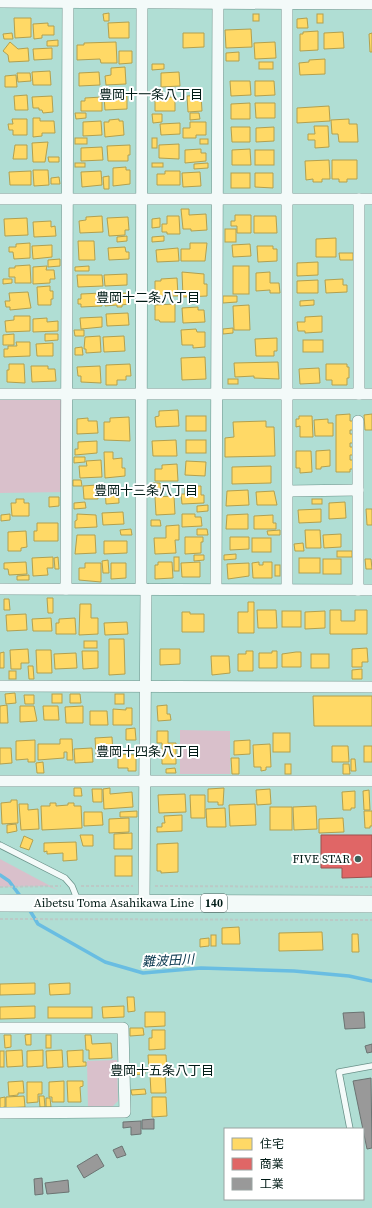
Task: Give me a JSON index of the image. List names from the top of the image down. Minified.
{"streets":{"main road":["Aibetsu Toma Asahikawa Line","140"]},"districts":["豊岡十一条八丁目","豊岡十二条八丁目","豊岡十三条八丁目","豊岡十四条八丁目","豊岡十五条八丁目"],"water":["難波田川"],"places":["FIVE STAR"],"legend":["住宅","商業","工業"]}
